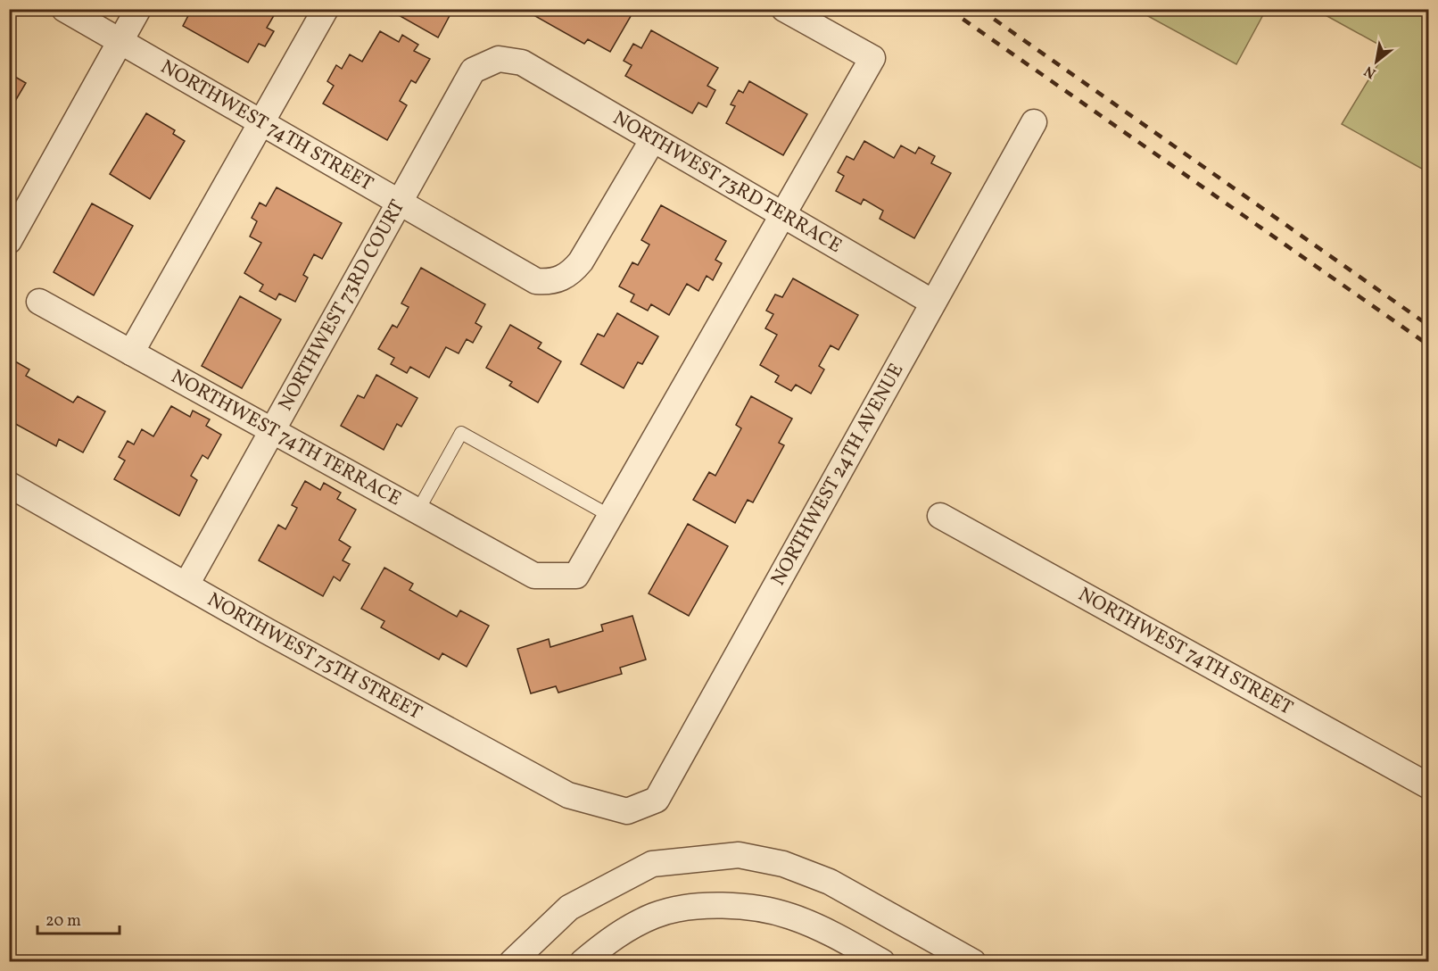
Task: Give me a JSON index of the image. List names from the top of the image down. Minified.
{"streets":{"street":["NORTHWEST 74TH STREET","NORTHWEST 73RD TERRACE","NORTHWEST 73RD COURT","NORTHWEST 74TH TERRACE","NORTHWEST 24TH AVENUE","NORTHWEST 75TH STREET"]},"crossings":[["NORTHWEST 74TH STREET","NORTHWEST 73RD TERRACE"],["NORTHWEST 74TH STREET","NORTHWEST 73RD COURT"],["NORTHWEST 73RD TERRACE","NORTHWEST 73RD COURT"],["NORTHWEST 73RD TERRACE","NORTHWEST 24TH AVENUE"],["NORTHWEST 73RD COURT","NORTHWEST 74TH TERRACE"],["NORTHWEST 73RD COURT","NORTHWEST 75TH STREET"],["NORTHWEST 24TH AVENUE","NORTHWEST 75TH STREET"]],"scale_bar":"20 m","north":"bottom left"}
